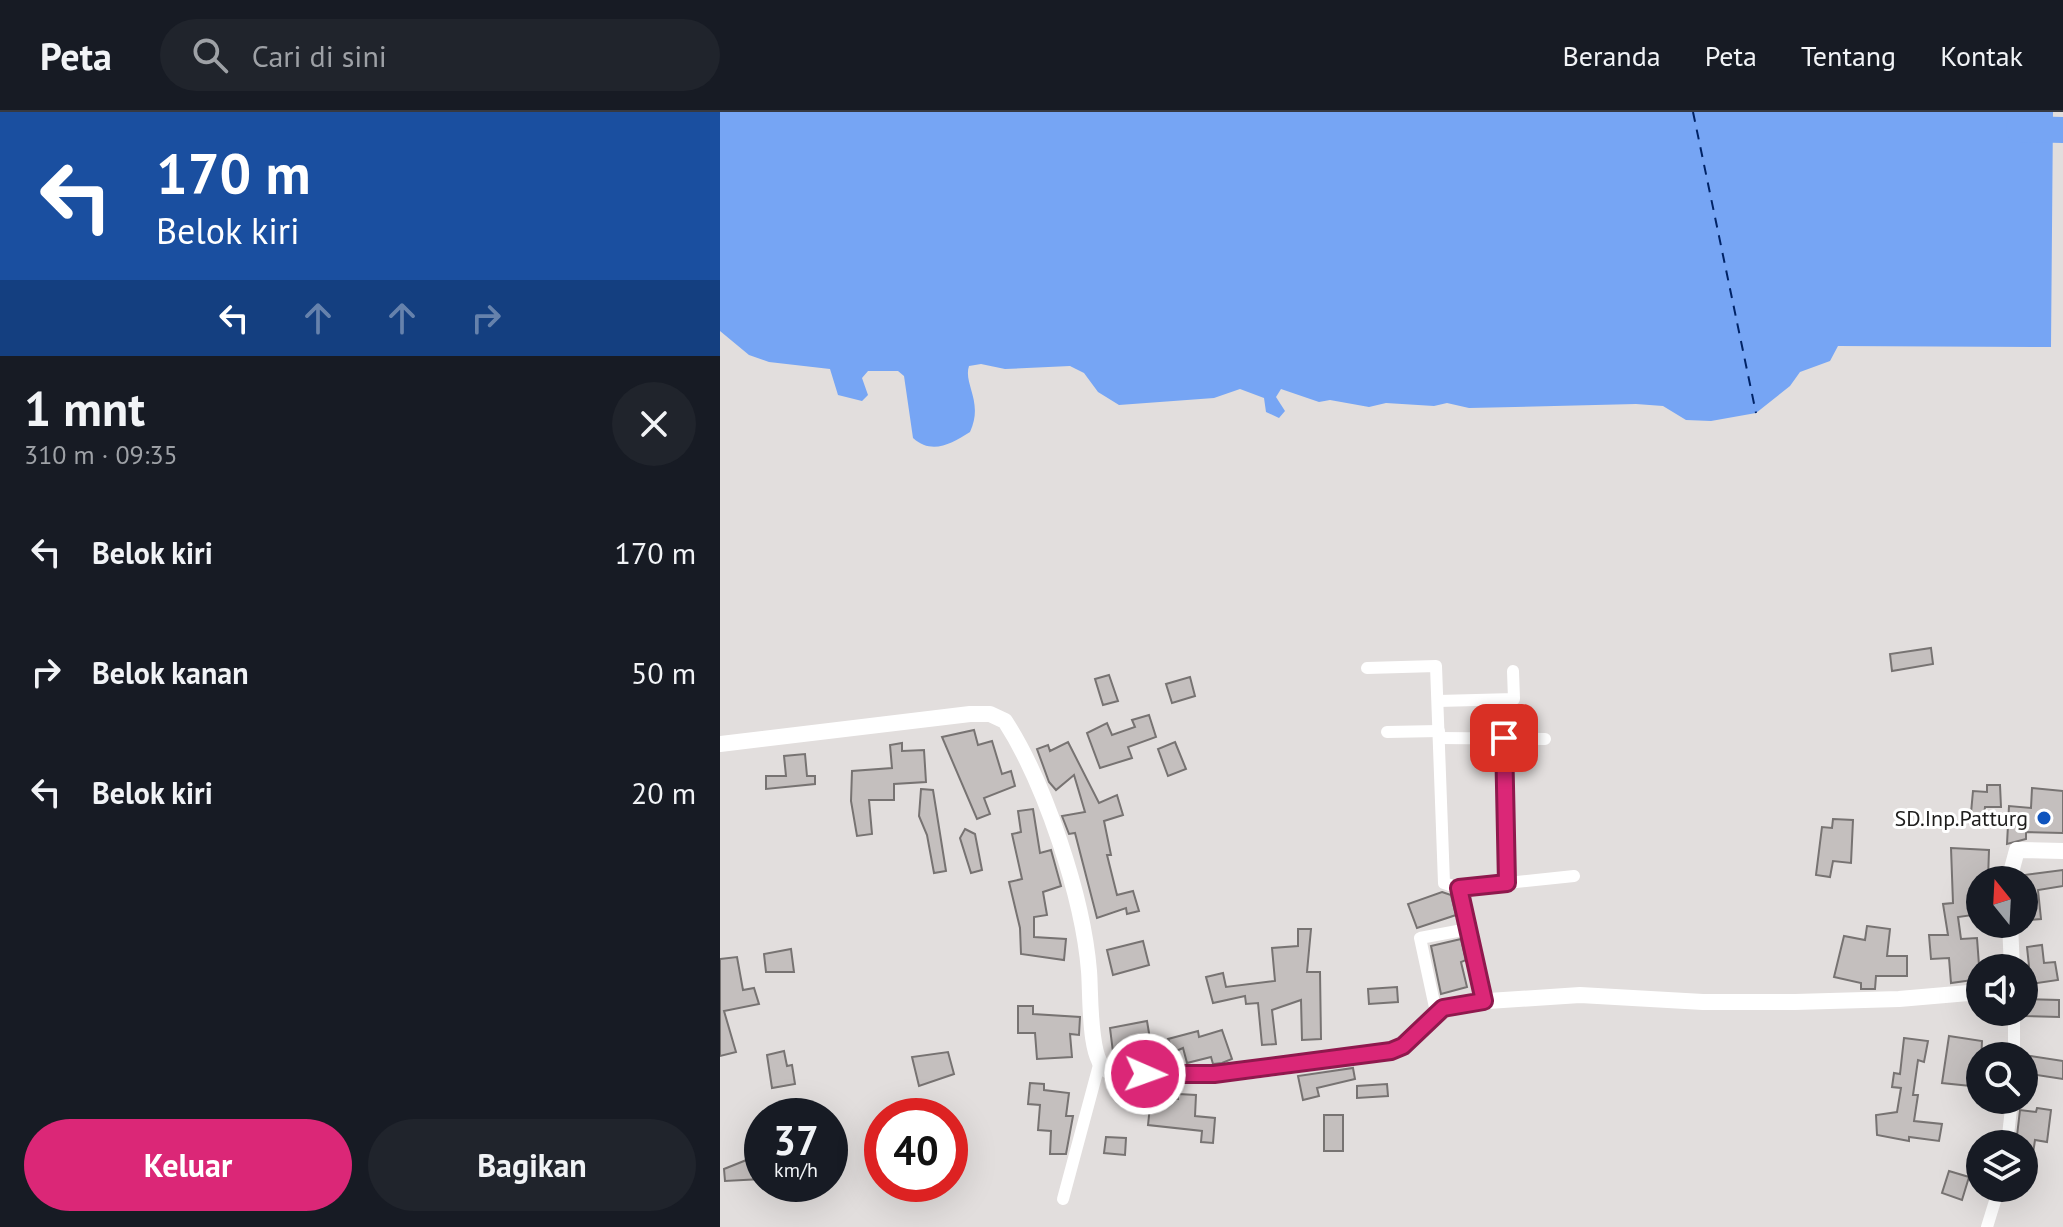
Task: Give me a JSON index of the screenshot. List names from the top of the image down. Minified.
{"places":["SD.Inp.Patturg"],"north":"top","page":{"header":"Peta","search":"Cari di sini","nav":["Beranda","Peta","Tentang","Kontak"],"turn":["170 m","Belok kiri"],"heading":["1 mnt","310 m · 09:35"],"list":[{"name":"Belok kiri","value":"170 m"},{"name":"Belok kanan","value":"50 m"},{"name":"Belok kiri","value":"20 m"}],"speed":"37 km/h","limit":"40","buttons":["Keluar","Bagikan"]}}
